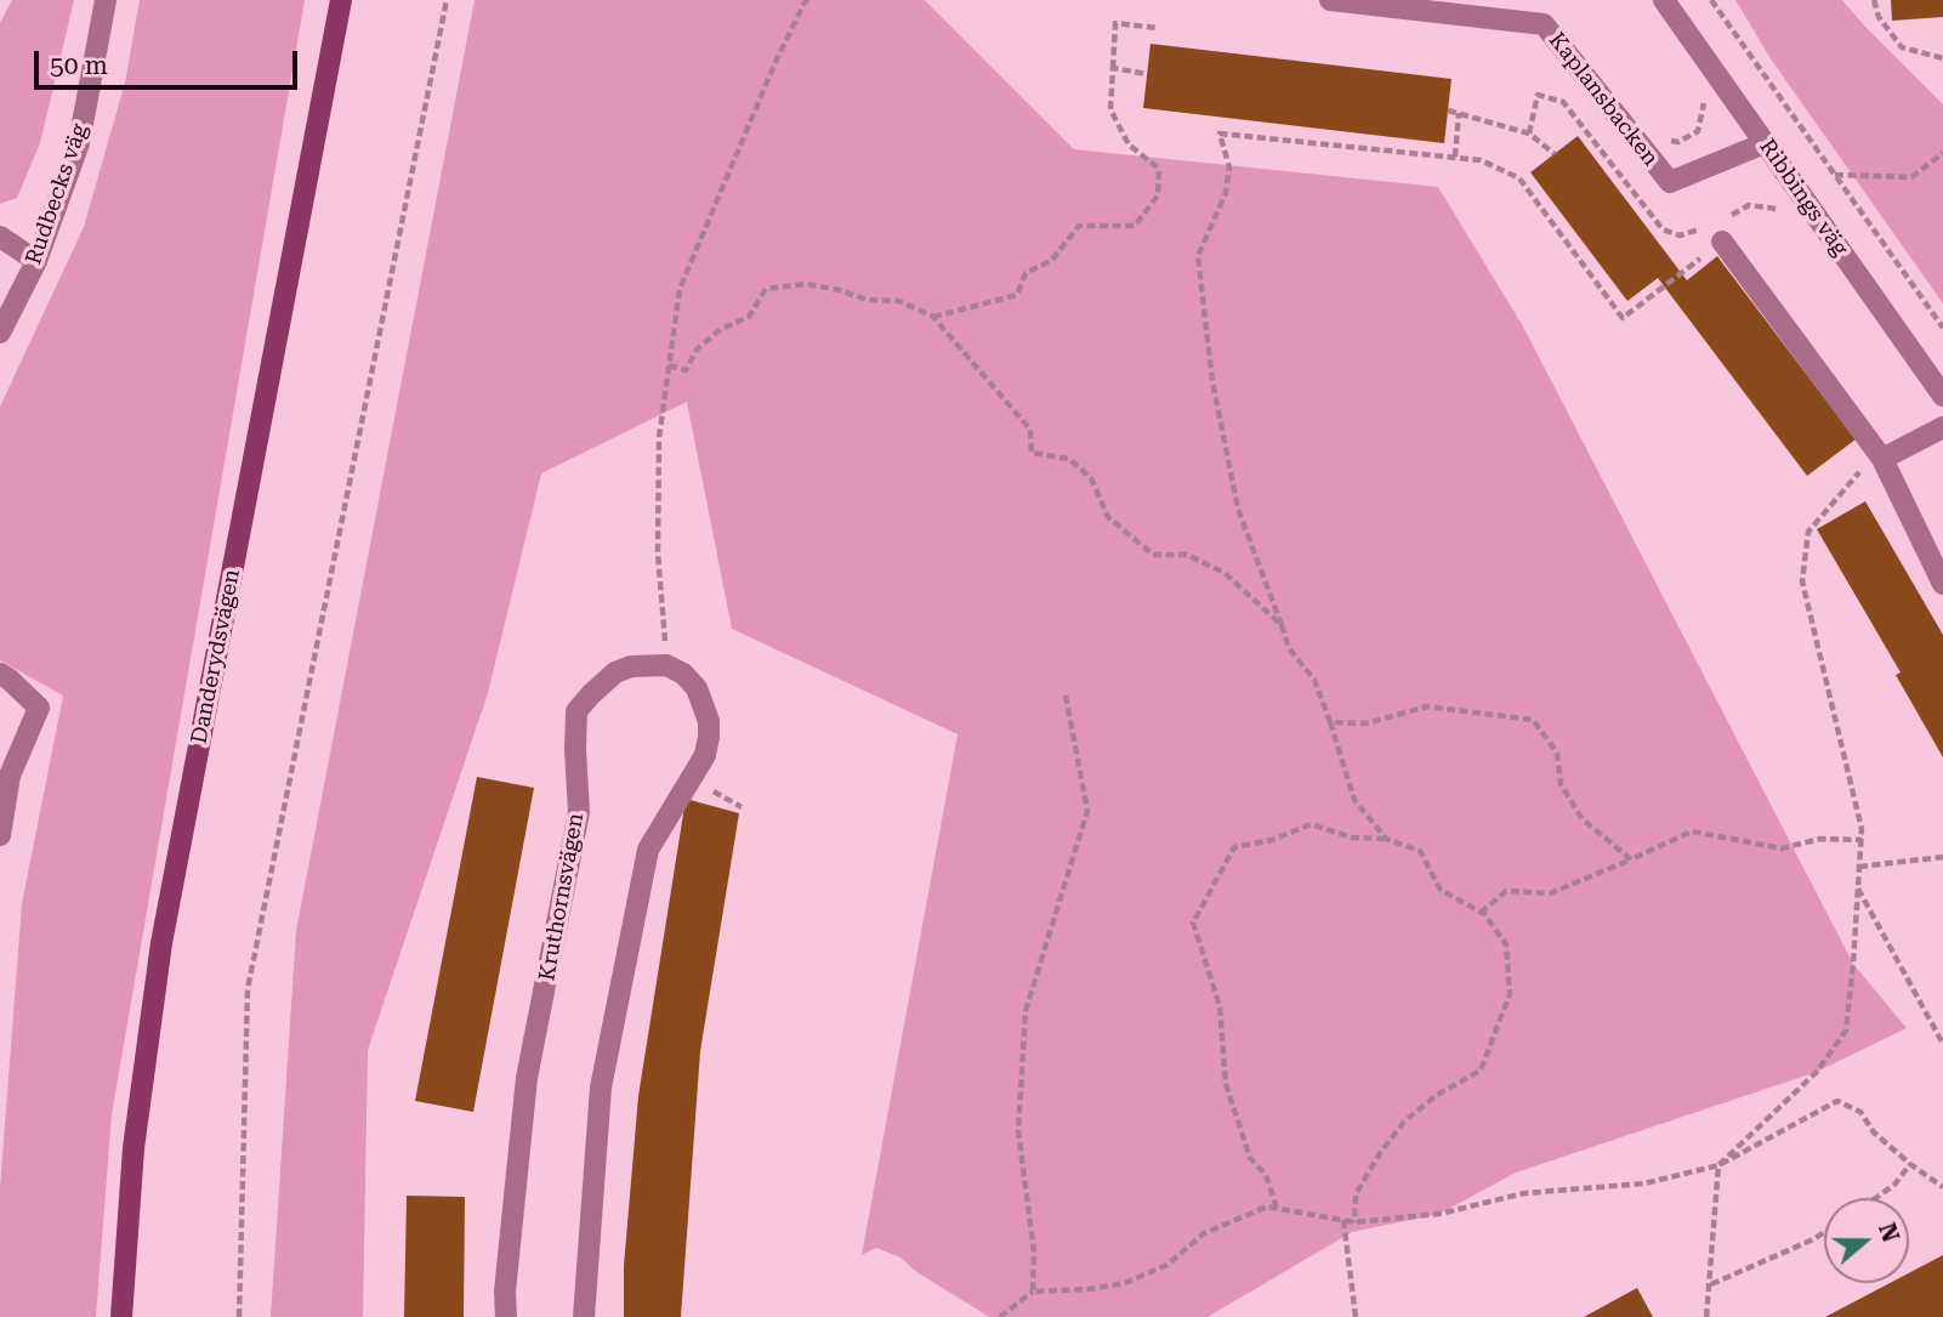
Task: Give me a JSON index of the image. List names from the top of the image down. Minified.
{"streets":{"main road":["Danderydsvägen"],"street":["Kaplansbacken","Rudbecks väg","Ribbings väg","Kruthornsvägen"]},"crossings":[["Kaplansbacken","Ribbings väg"]],"scale_bar":"50 m","north":"right"}
